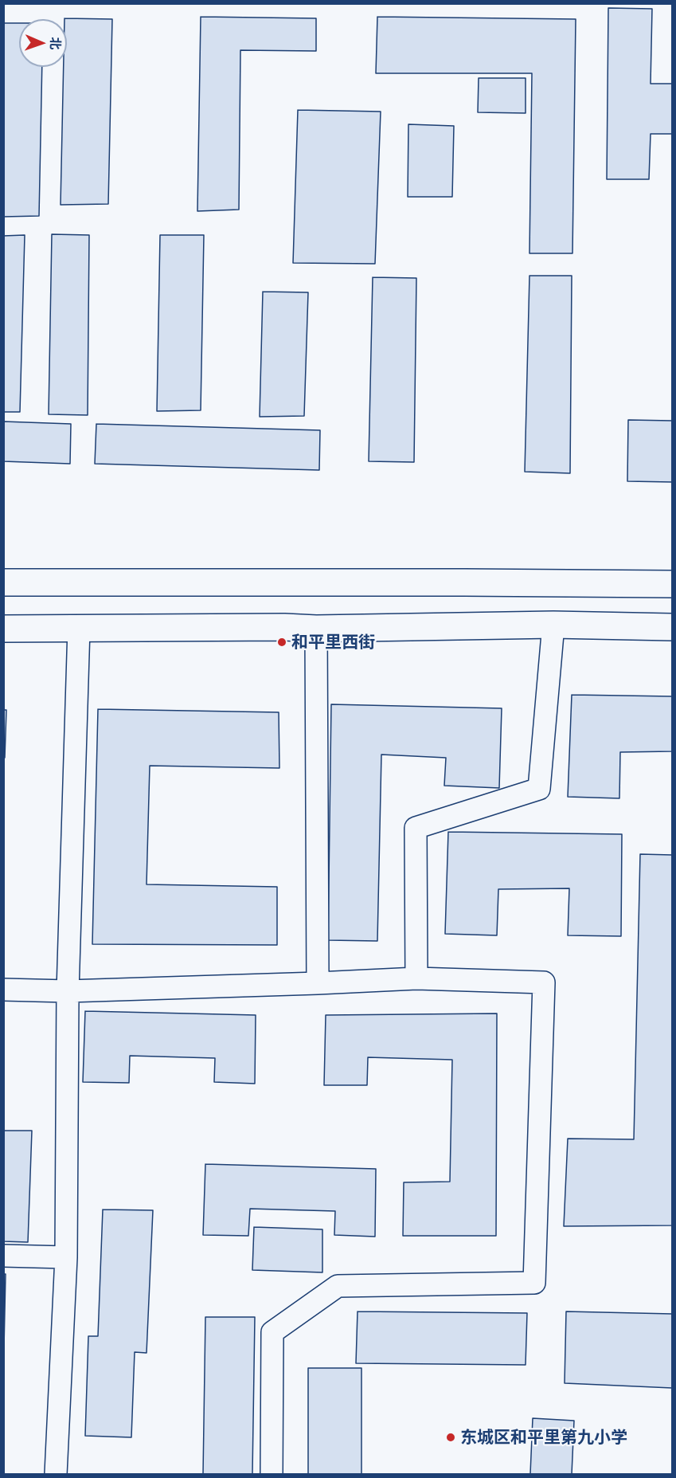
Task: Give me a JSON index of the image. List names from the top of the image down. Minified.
{"places":["和平里西街","东城区和平里第九小学"],"north":"right"}
